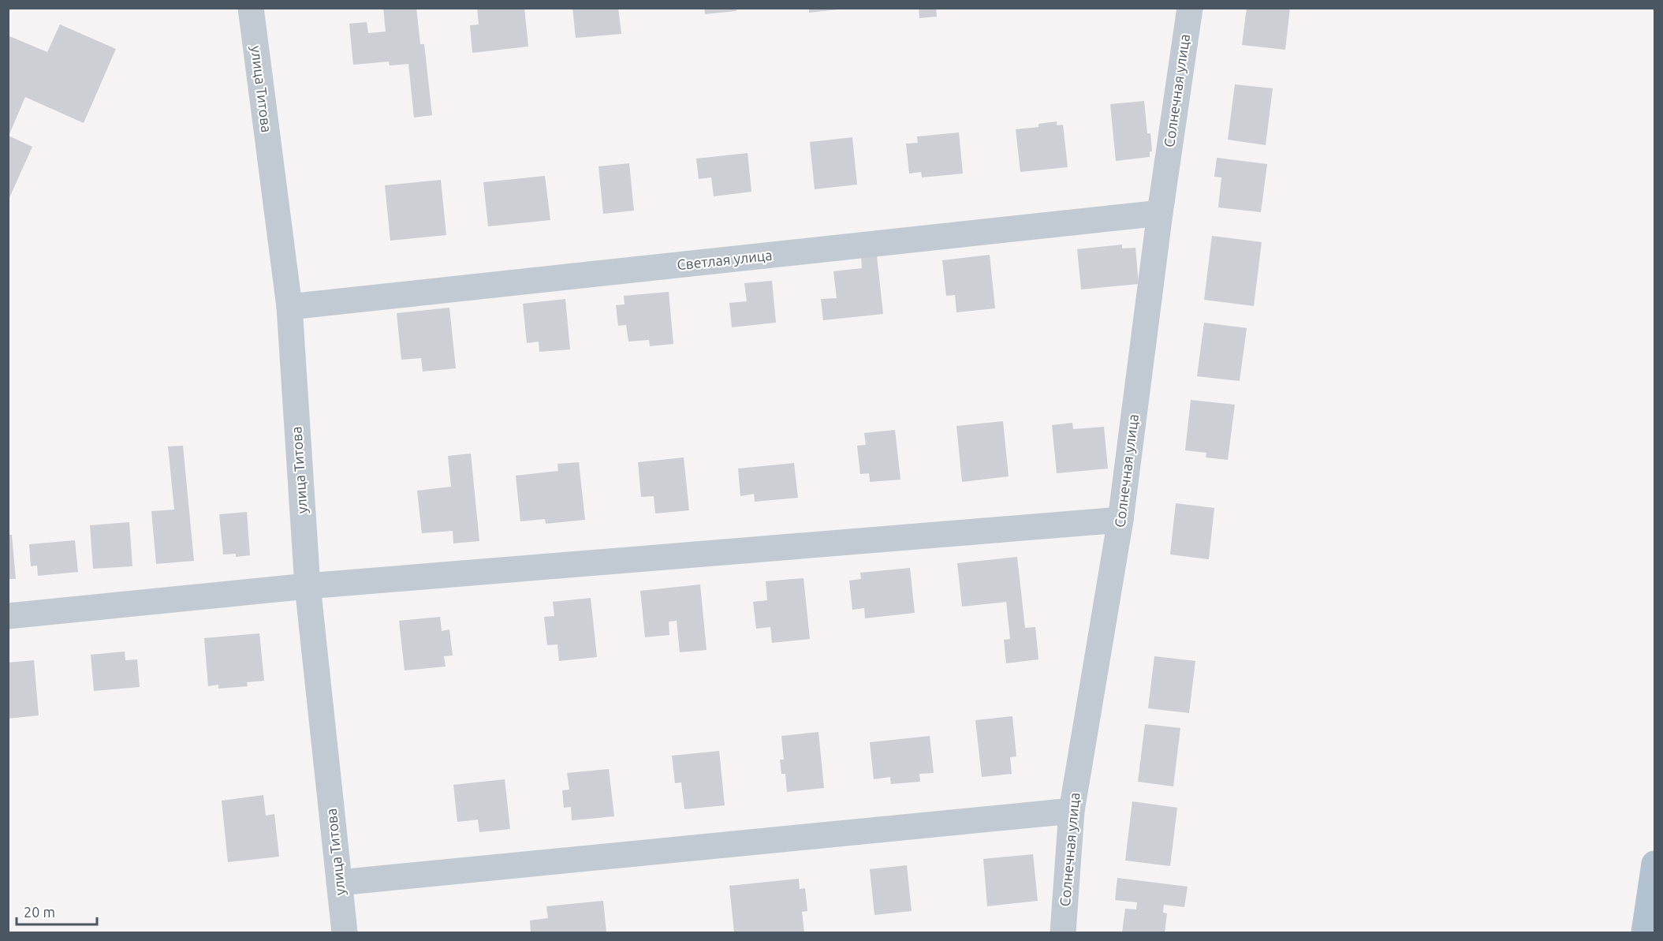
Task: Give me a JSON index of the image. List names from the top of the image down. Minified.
{"streets":{"street":["улица Титова","Солнечная улица","Светлая улица"]},"crossings":[["улица Титова","Светлая улица"],["Солнечная улица","Светлая улица"]],"scale_bar":"20 m"}
